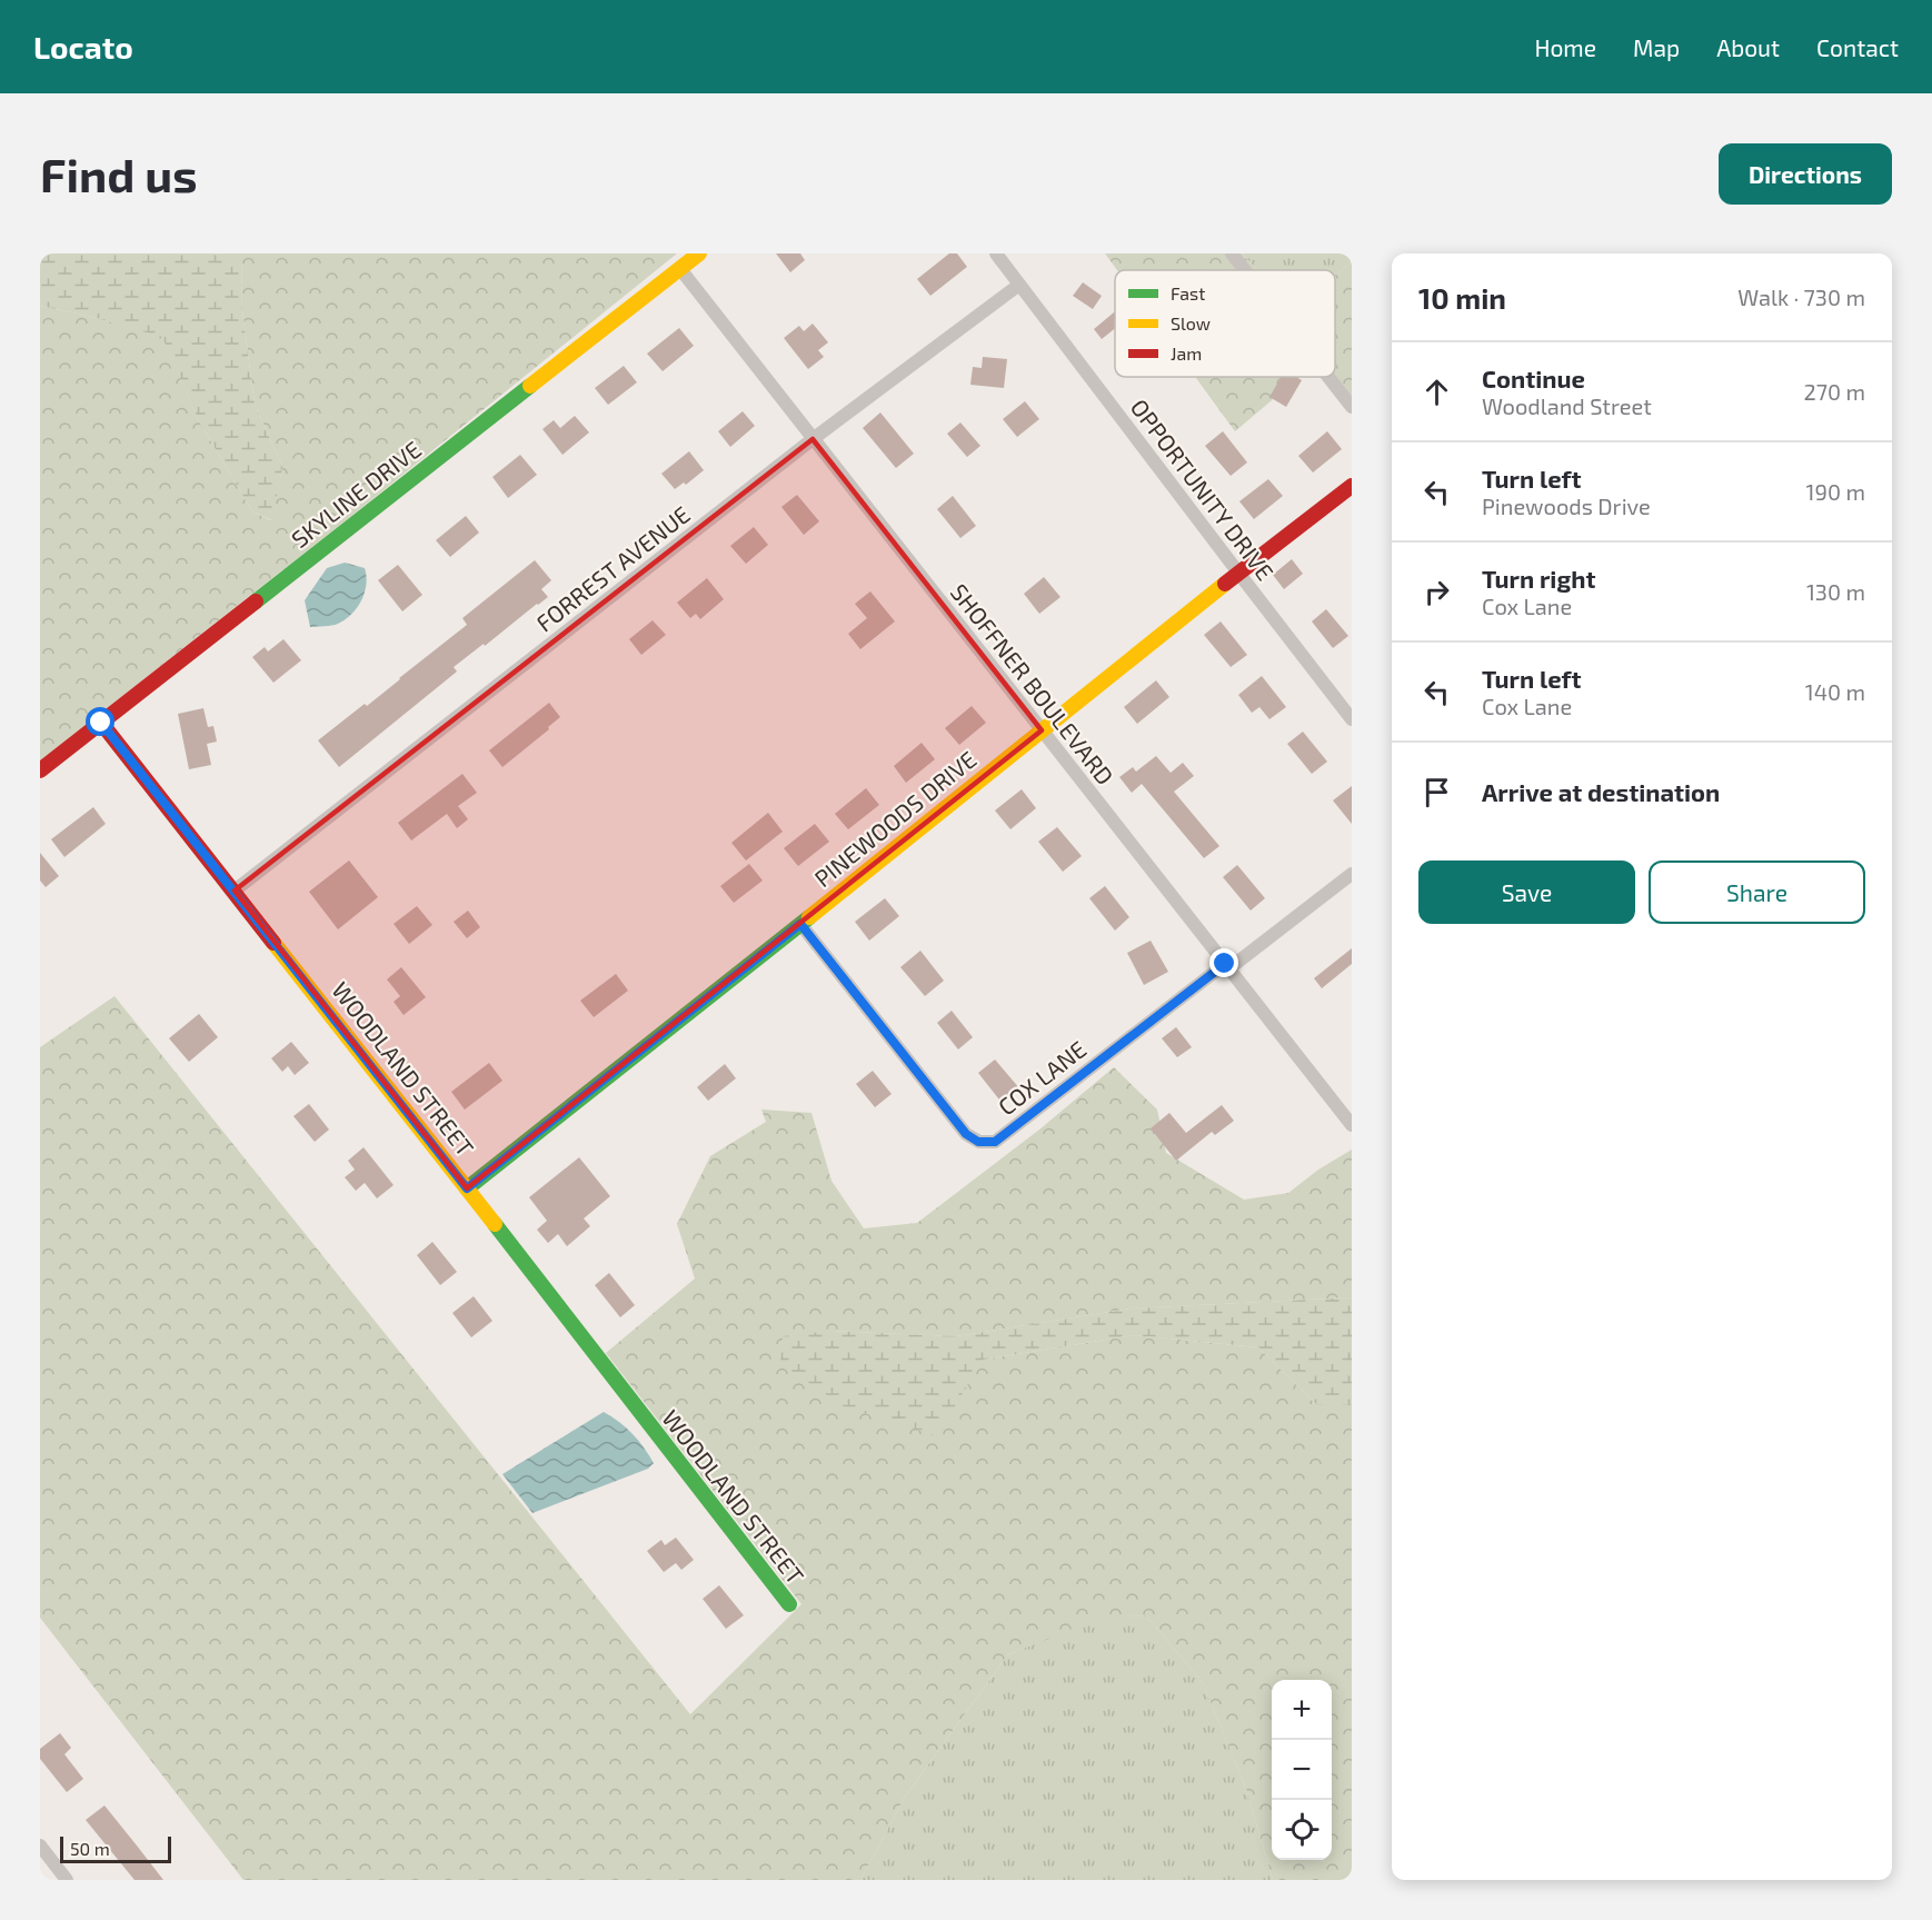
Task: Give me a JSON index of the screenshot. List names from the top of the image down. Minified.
{"streets":{"street":["OPPORTUNITY DRIVE","SKYLINE DRIVE","FORREST AVENUE","SHOFFNER BOULEVARD","PINEWOODS DRIVE","WOODLAND STREET","COX LANE"]},"crossings":[["OPPORTUNITY DRIVE","FORREST AVENUE"],["OPPORTUNITY DRIVE","PINEWOODS DRIVE"],["SKYLINE DRIVE","SHOFFNER BOULEVARD"],["SKYLINE DRIVE","WOODLAND STREET"],["FORREST AVENUE","SHOFFNER BOULEVARD"],["FORREST AVENUE","WOODLAND STREET"],["SHOFFNER BOULEVARD","PINEWOODS DRIVE"],["SHOFFNER BOULEVARD","COX LANE"],["PINEWOODS DRIVE","WOODLAND STREET"],["PINEWOODS DRIVE","COX LANE"]],"legend":["Fast","Slow","Jam"],"scale_bar":"50 m","page":{"header":"Locato","nav":["Home","Map","About","Contact"],"buttons":["Directions",["Save","Share"]],"title":"Find us","heading":["10 min","Walk · 730 m"],"list":[["Continue","Woodland Street","270 m"],["Turn left","Pinewoods Drive","190 m"],["Turn right","Cox Lane","130 m"],["Turn left","Cox Lane","140 m"],"Arrive at destination"],"map_buttons":["+","−"],"scale":"50 m"}}
